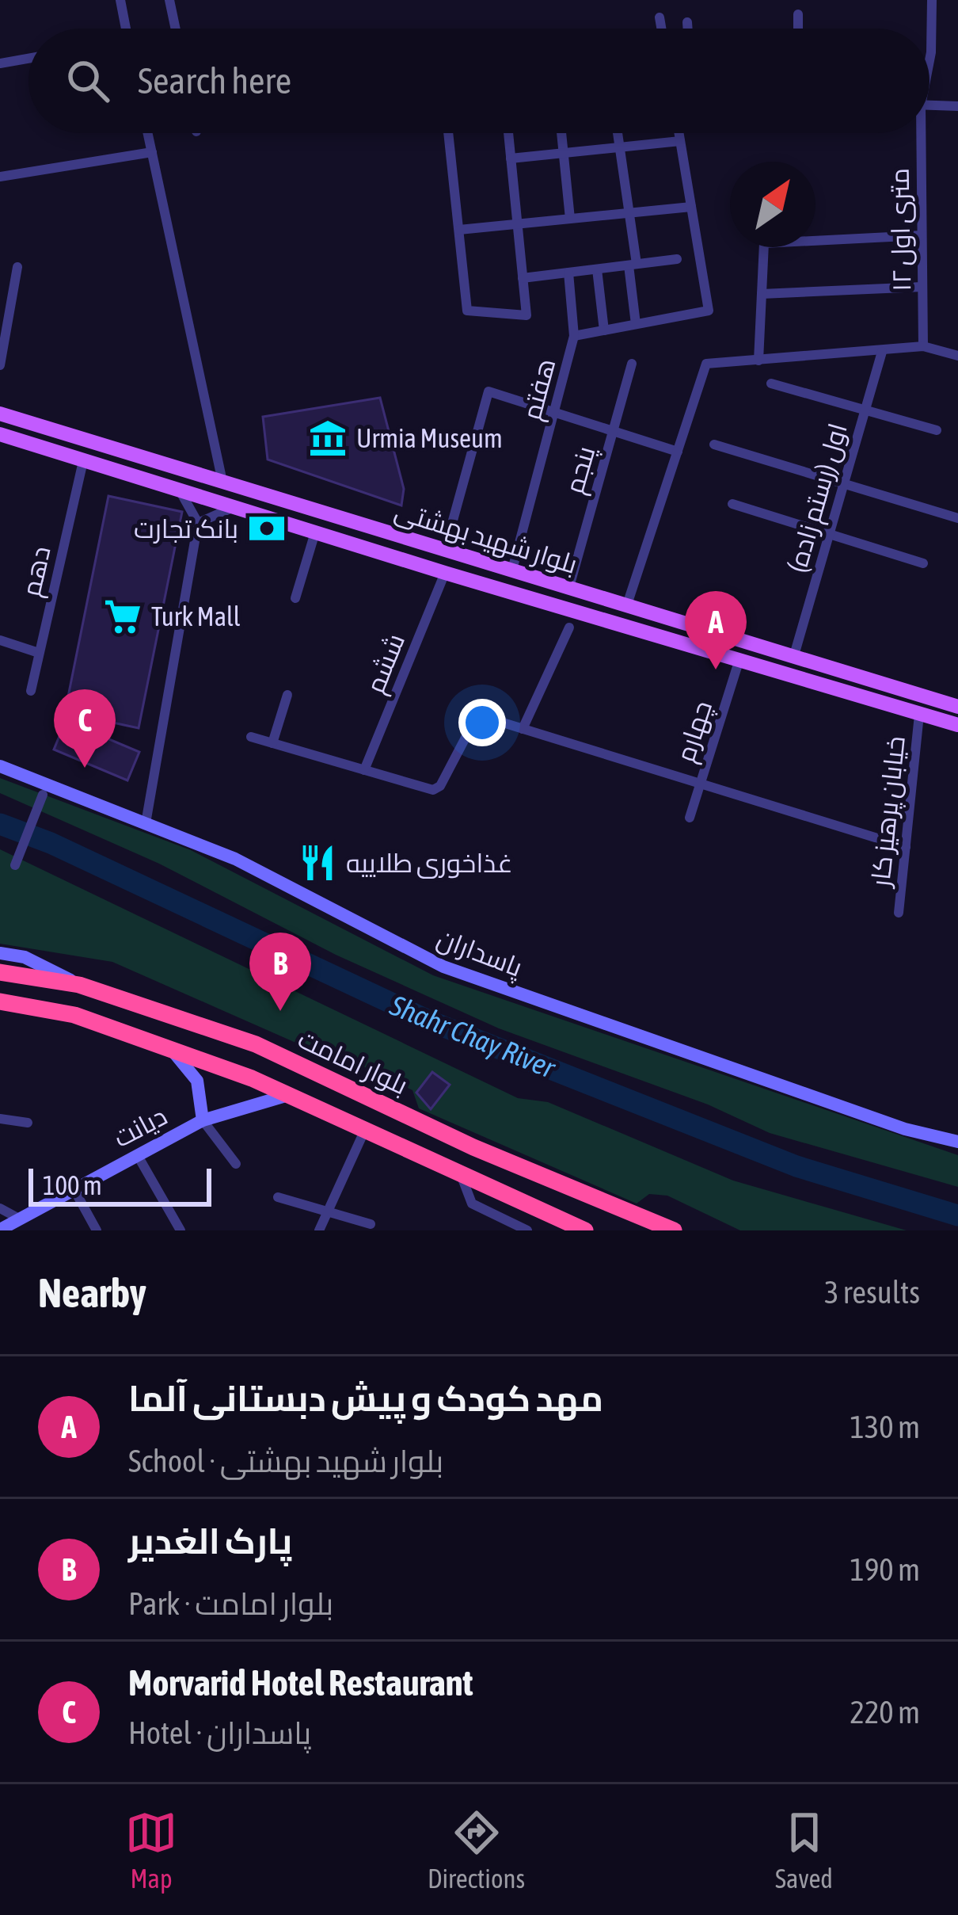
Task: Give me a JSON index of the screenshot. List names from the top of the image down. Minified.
{"streets":{"highway":["بلوار امامت"],"main road":["بلوار شهید بهشتی","پاسداران","دیانت"],"street":["۱۲ متری اول","هفتم","پنجم","اول (رستم زاده)","دهم","ششم","چهارم","خیابان پرهیز کار"]},"crossings":[["هفتم","بلوار شهید بهشتی"],["پنجم","بلوار شهید بهشتی"],["اول (رستم زاده)","بلوار شهید بهشتی"],["بلوار شهید بهشتی","دهم"],["بلوار شهید بهشتی","ششم"],["بلوار شهید بهشتی","چهارم"],["بلوار شهید بهشتی","خیابان پرهیز کار"]],"water":["Shahr Chay River"],"places":{"museum":["Urmia Museum"],"bank":["بانک تجارت"],"supermarket":["Turk Mall"],"restaurant":["غذاخوری طلاییه"]},"scale_bar":"100 m","north":"top right","page":{"search":"Search here","pins":["A","C","B"],"scale":"100 m","heading":["Nearby","3 results"],"list":[{"mark":"A","name":"مهد کودک و پیش دبستانی آلما","note":"School · بلوار شهید بهشتی","value":"130 m"},{"mark":"B","name":"پارک الغدیر","note":"Park · بلوار امامت","value":"190 m"},{"mark":"C","name":"Morvarid Hotel Restaurant","note":"Hotel · پاسداران","value":"220 m"}],"nav":["Map","Directions","Saved"]}}
